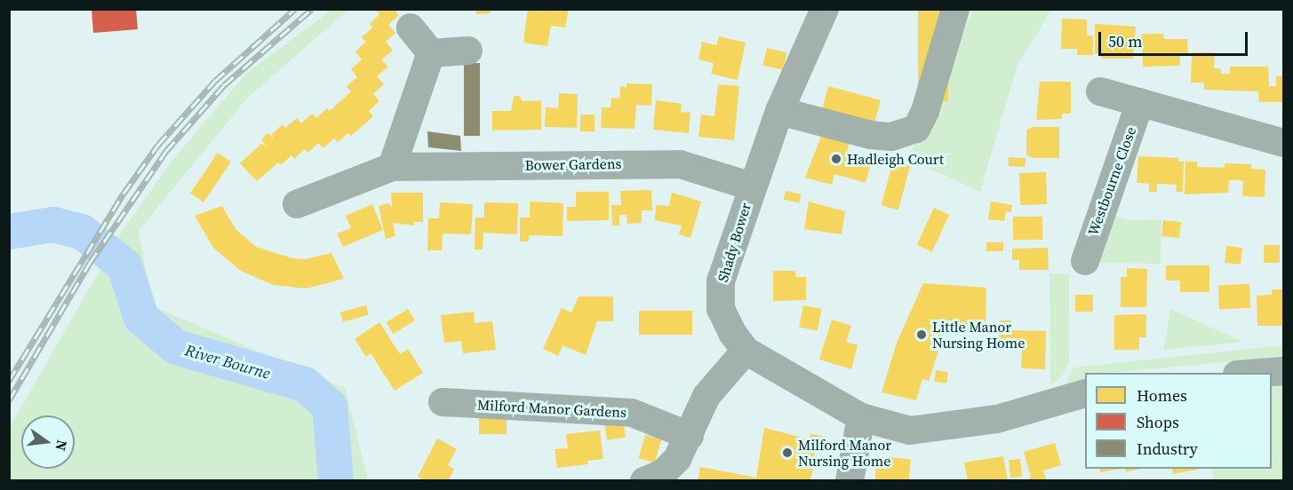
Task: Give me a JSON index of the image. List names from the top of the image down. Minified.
{"streets":{"street":["Bower Gardens","Westbourne Close","Shady Bower","Milford Manor Gardens"]},"crossings":[["Bower Gardens","Shady Bower"]],"water":["River Bourne"],"places":["Hadleigh Court","Little Manor Nursing Home","Milford Manor Nursing Home"],"legend":["Homes","Shops","Industry"],"scale_bar":"50 m","north":"right"}
